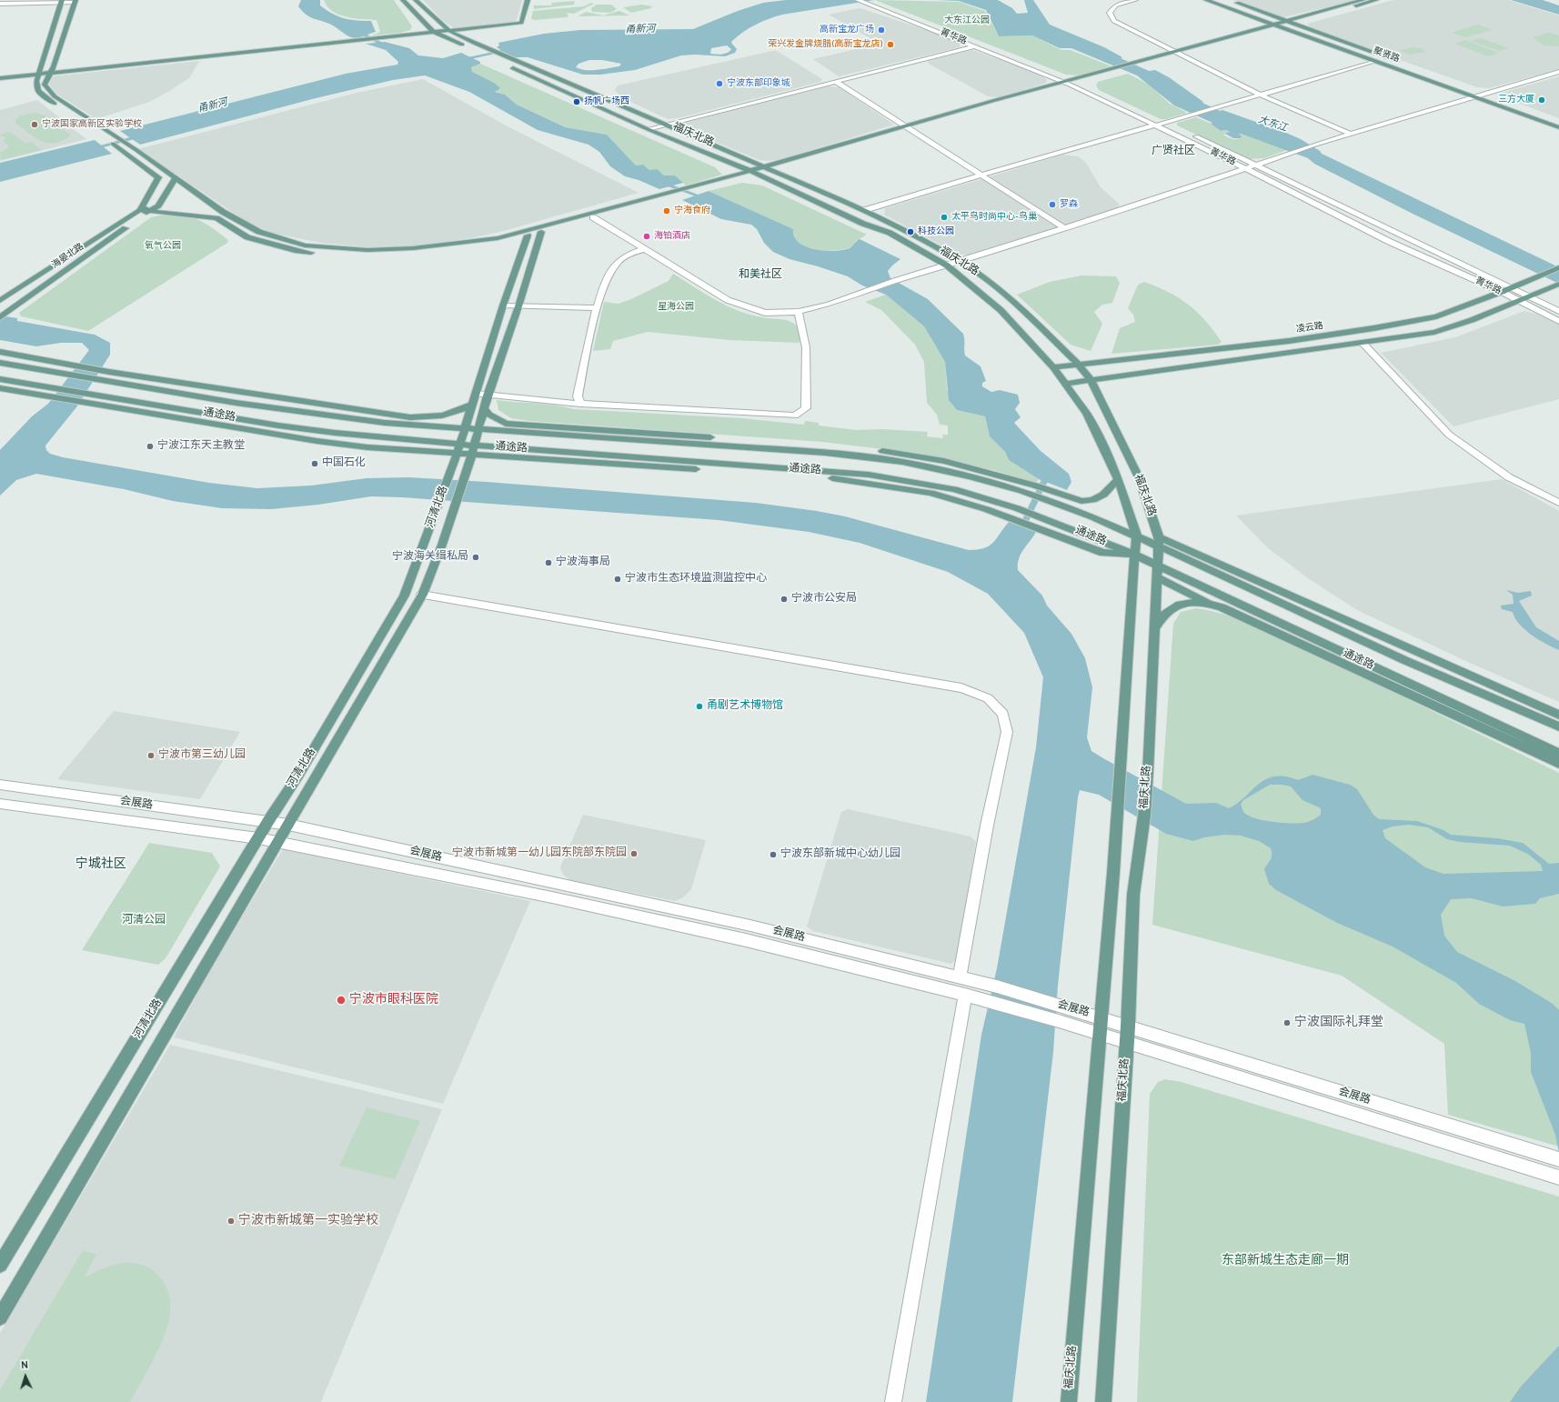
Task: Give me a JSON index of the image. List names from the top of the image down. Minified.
{"streets":{"main road":["聚贤路","福庆北路","海晏北路","凌云路","通途路","河清北路"],"street":["菁华路","会展路"]},"crossings":[["菁华路","凌云路"],["福庆北路","凌云路"],["福庆北路","通途路"],["福庆北路","会展路"],["通途路","河清北路"],["河清北路","会展路"]],"districts":["广贤社区","和美社区","宁城社区"],"water":["甬新河","大东江"],"parks":["大东江公园","氧气公园","星海公园","河清公园","东部新城生态走廊一期"],"places":["高新宝龙广场","荣兴发金牌烧腊(高新宝龙店)","宁波东部印象城","三方大厦","扬帆广场西","宁波国家高新区实验学校","罗森","宁海食府","太平鸟时尚中心-鸟巢","科技公园","海铂酒店","宁波江东天主教堂","中国石化","宁波海关缉私局","宁波海事局","宁波市生态环境监测监控中心","宁波市公安局","甬剧艺术博物馆","宁波市第三幼儿园","宁波市新城第一幼儿园东院部东院园","宁波东部新城中心幼儿园","宁波市眼科医院","宁波国际礼拜堂","宁波市新城第一实验学校"],"north":"top"}
